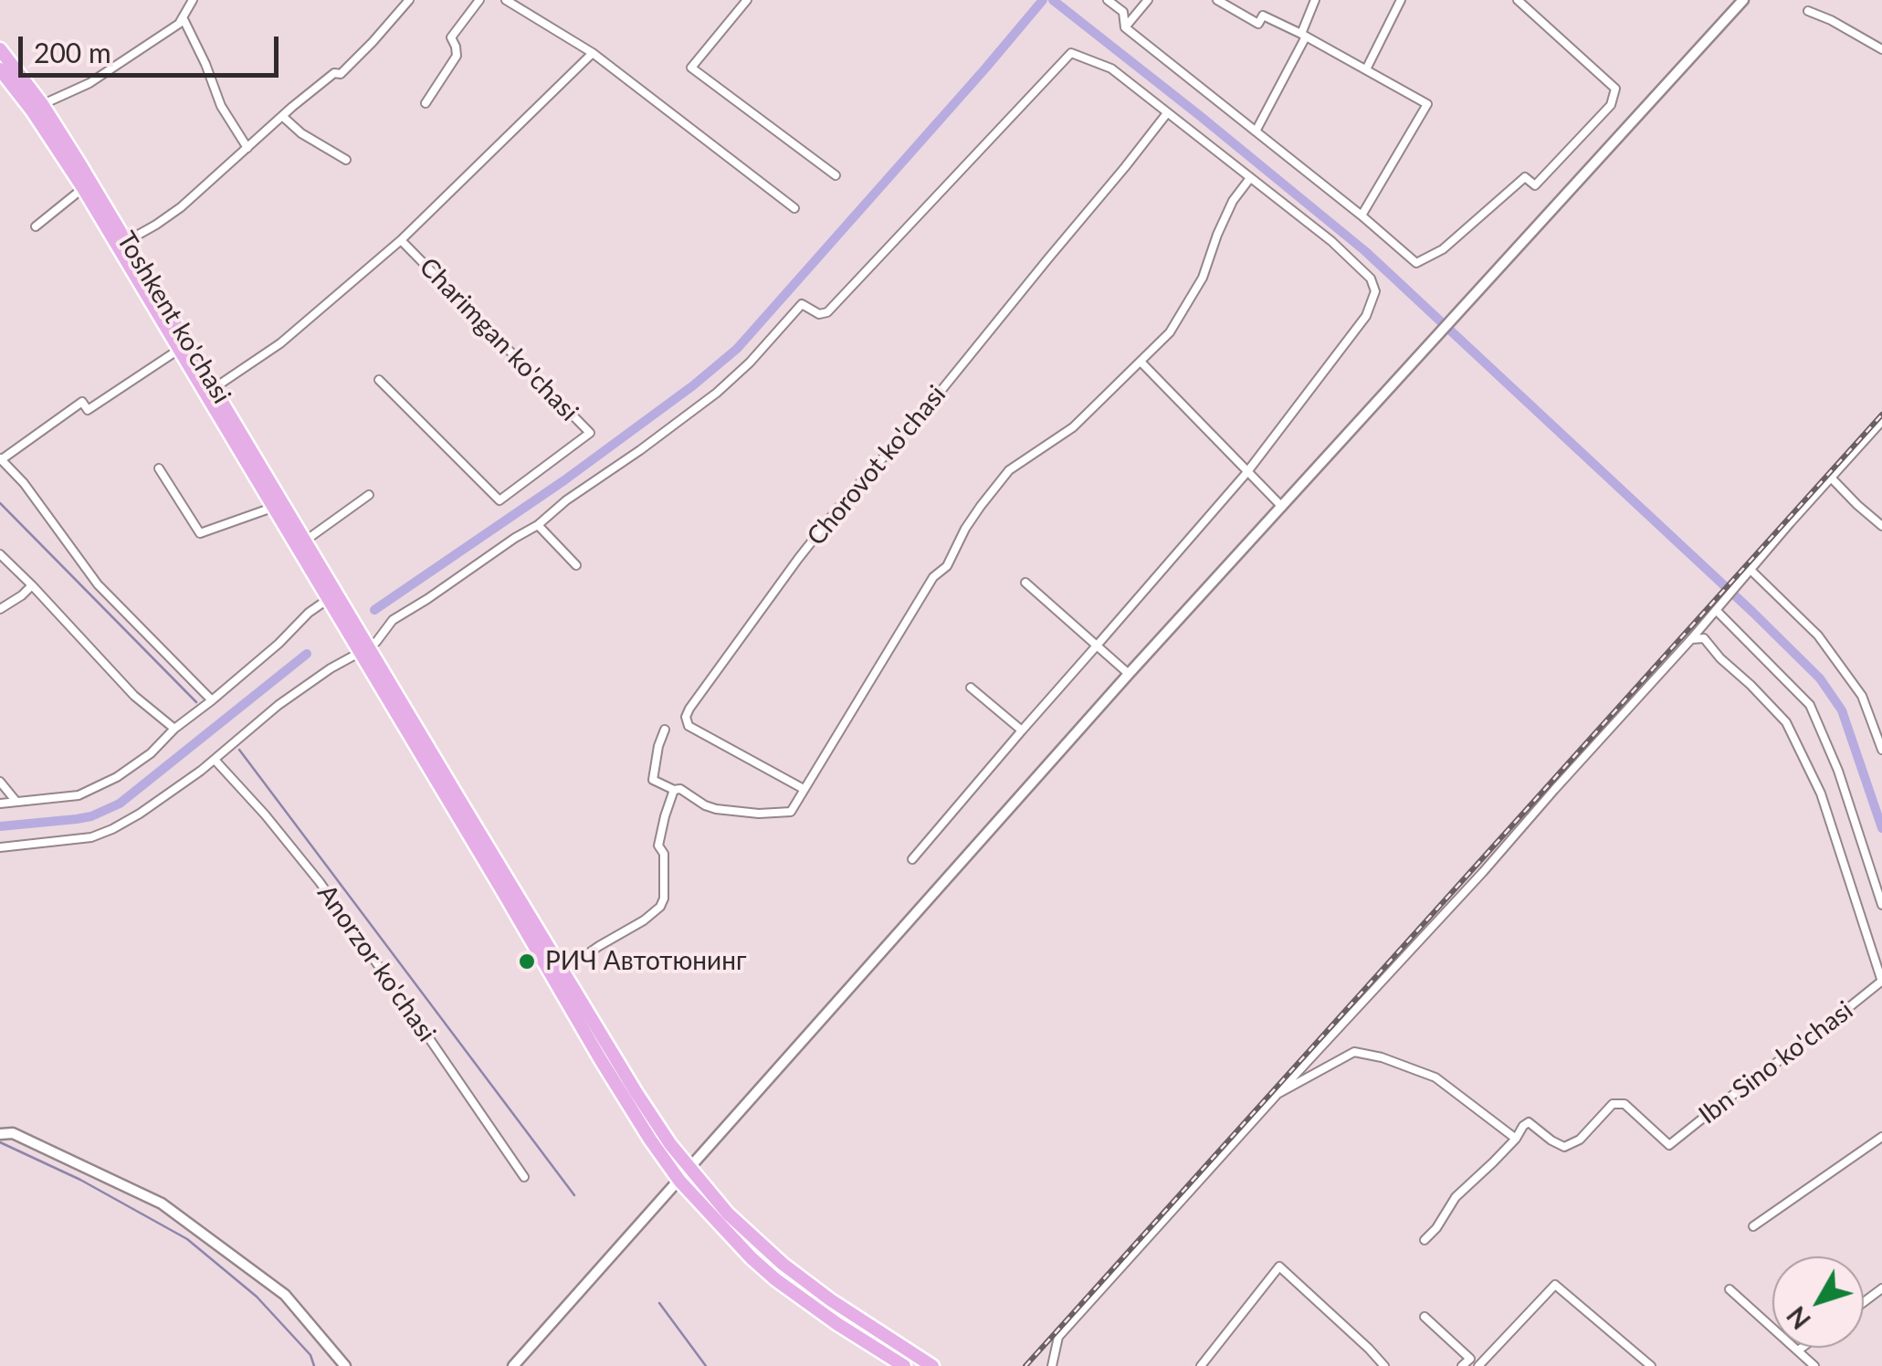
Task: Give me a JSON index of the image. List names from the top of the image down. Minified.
{"streets":{"highway":["Toshkent ko'chasi"],"street":["Charimgan ko'chasi","Chorovot ko'chasi","Anorzor ko'chasi","Ibn Sino ko'chasi"]},"crossings":[["Toshkent ko'chasi","Charimgan ko'chasi"]],"places":["РИЧ Автотюнинг"],"scale_bar":"200 m","north":"bottom left"}
